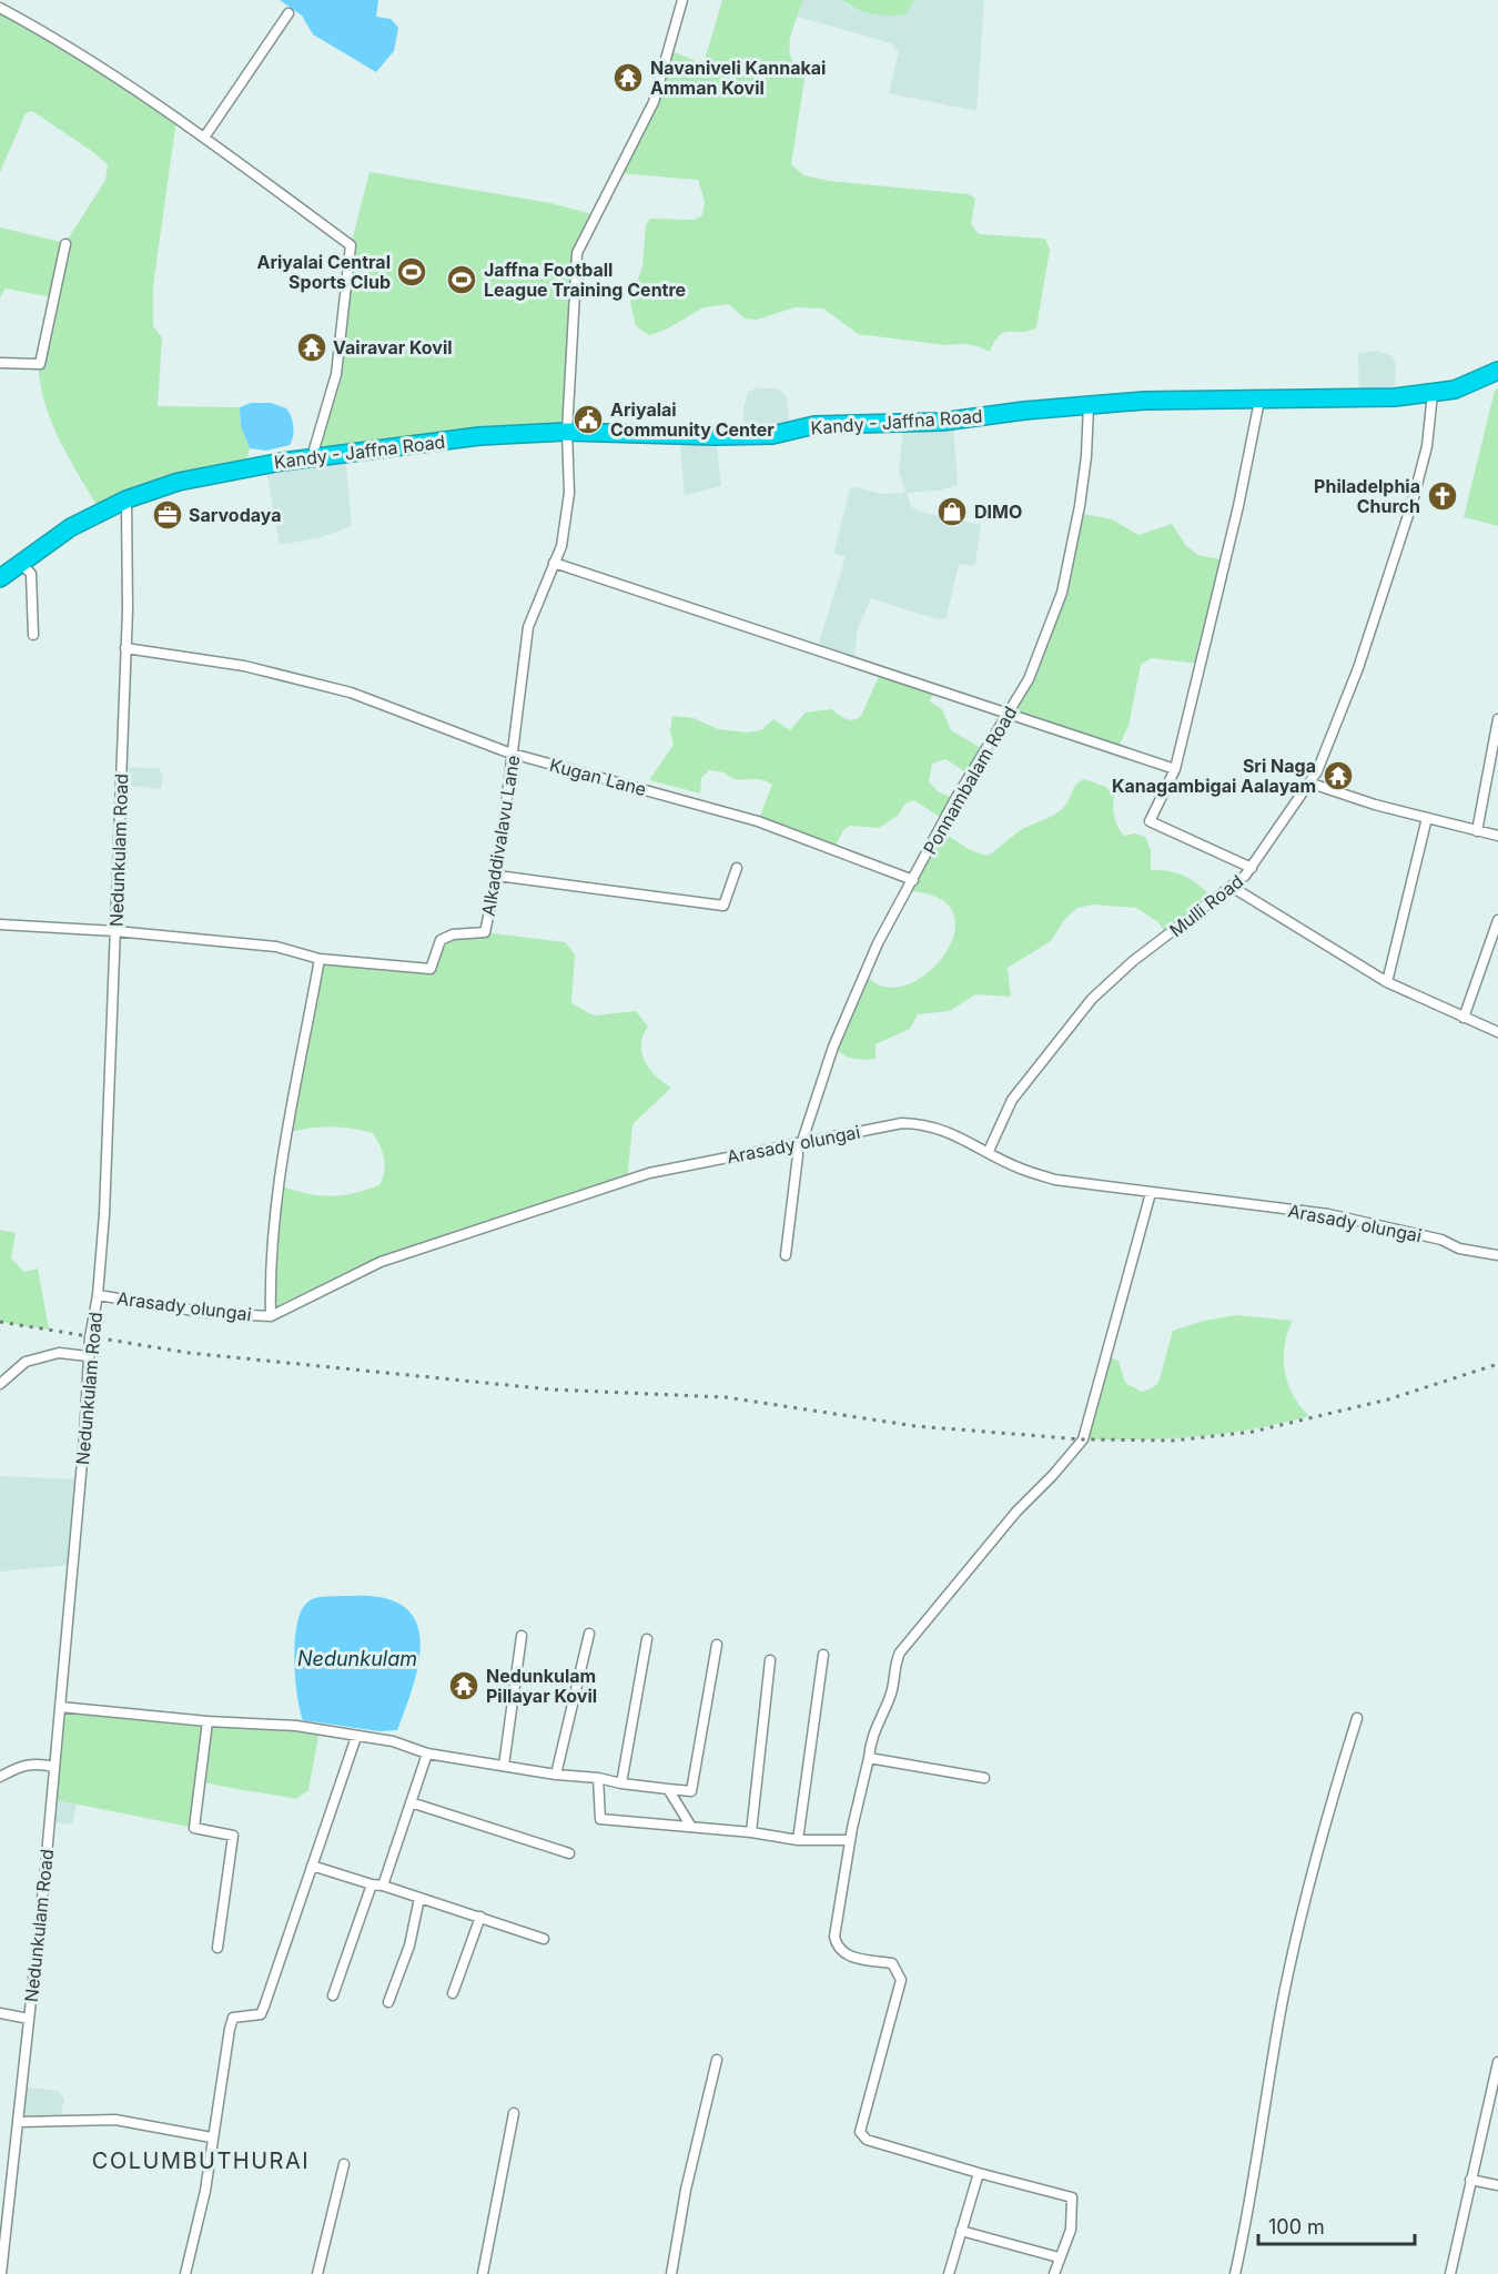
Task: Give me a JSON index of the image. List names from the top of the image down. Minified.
{"streets":{"highway":["Kandy - Jaffna Road"],"street":["Kugan Lane","Ponnambalam Road","Alkaddivalavu Lane","Nedunkulam Road","Mulli Road","Arasady olungai"]},"crossings":[["Kandy - Jaffna Road","Ponnambalam Road"],["Kandy - Jaffna Road","Alkaddivalavu Lane"],["Kandy - Jaffna Road","Nedunkulam Road"],["Kandy - Jaffna Road","Mulli Road"],["Kugan Lane","Ponnambalam Road"],["Kugan Lane","Alkaddivalavu Lane"],["Kugan Lane","Nedunkulam Road"],["Ponnambalam Road","Arasady olungai"],["Alkaddivalavu Lane","Nedunkulam Road"],["Nedunkulam Road","Arasady olungai"],["Mulli Road","Arasady olungai"]],"districts":["COLUMBUTHURAI"],"water":["Nedunkulam"],"places":{"temple":["Navaniveli Kannakai Amman Kovil","Vairavar Kovil","Sri Naga Kanagambigai Aalayam","Nedunkulam Pillayar Kovil"],"sports":["Ariyalai Central Sports Club","Jaffna Football League Training Centre"],"public building":["Ariyalai Community Center"],"church":["Philadelphia Church"],"shop":["DIMO"],"office":["Sarvodaya"]},"scale_bar":"100 m"}
